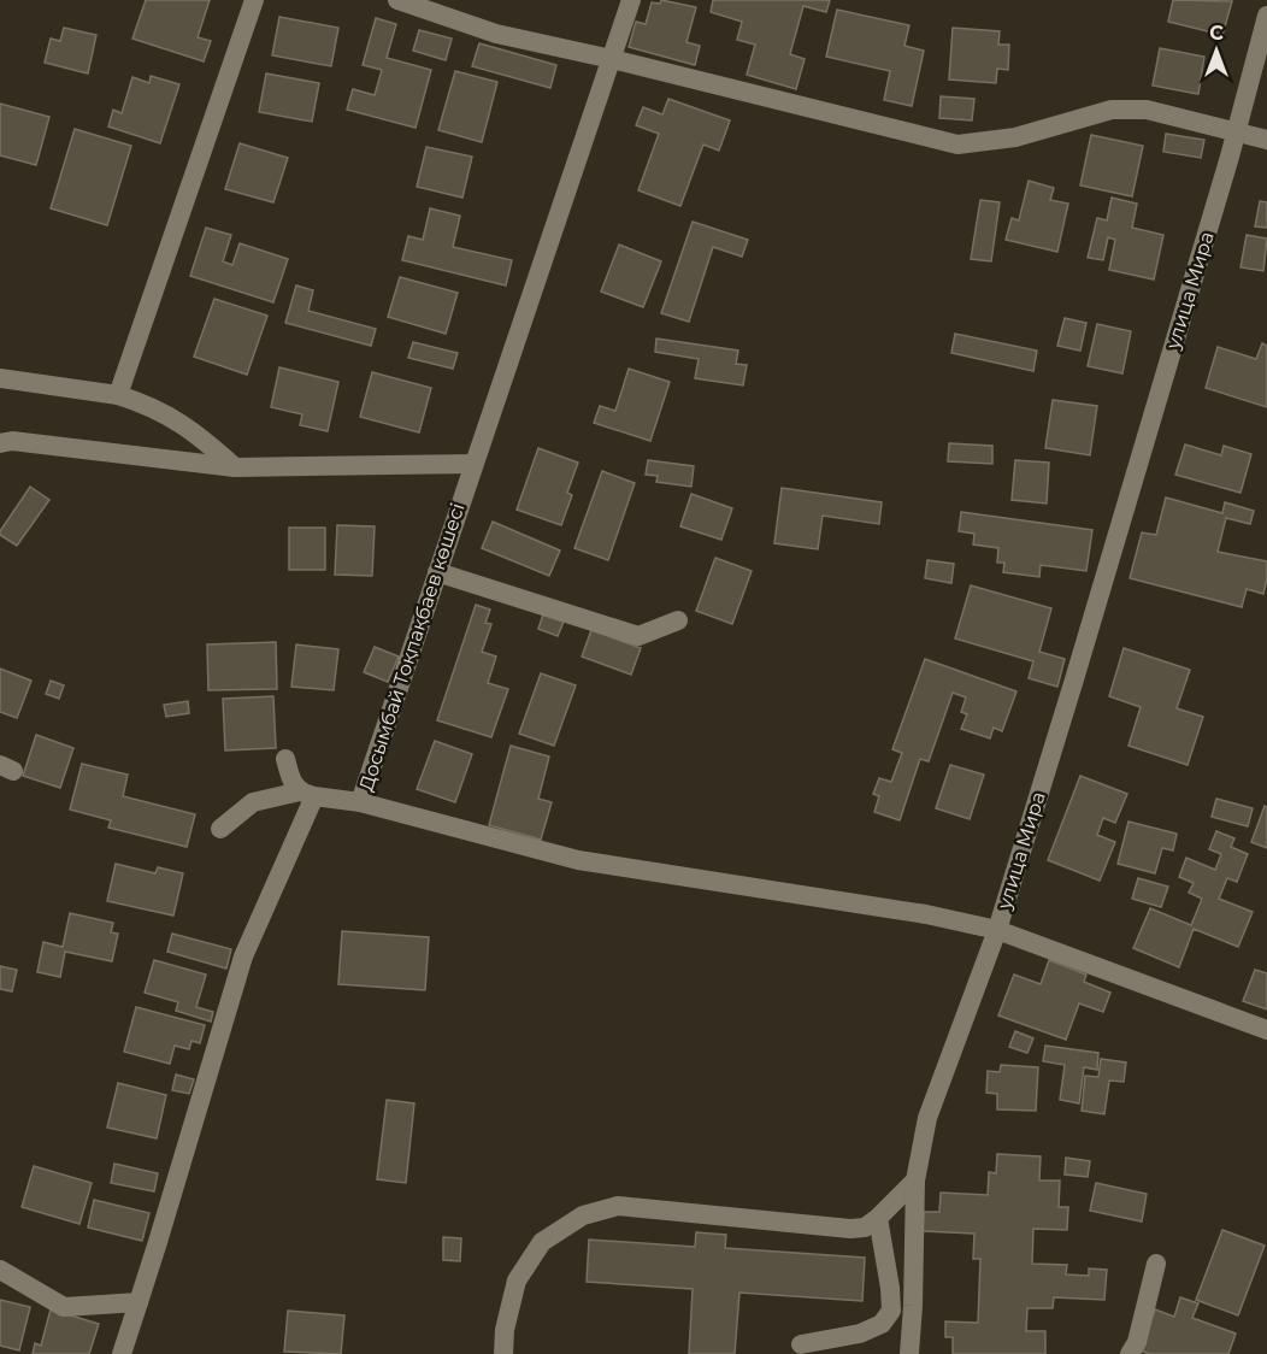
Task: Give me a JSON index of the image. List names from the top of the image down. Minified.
{"streets":{"street":["улица Мира","Досымбай Тоқпақбаев көшесі"]},"north":"top"}
